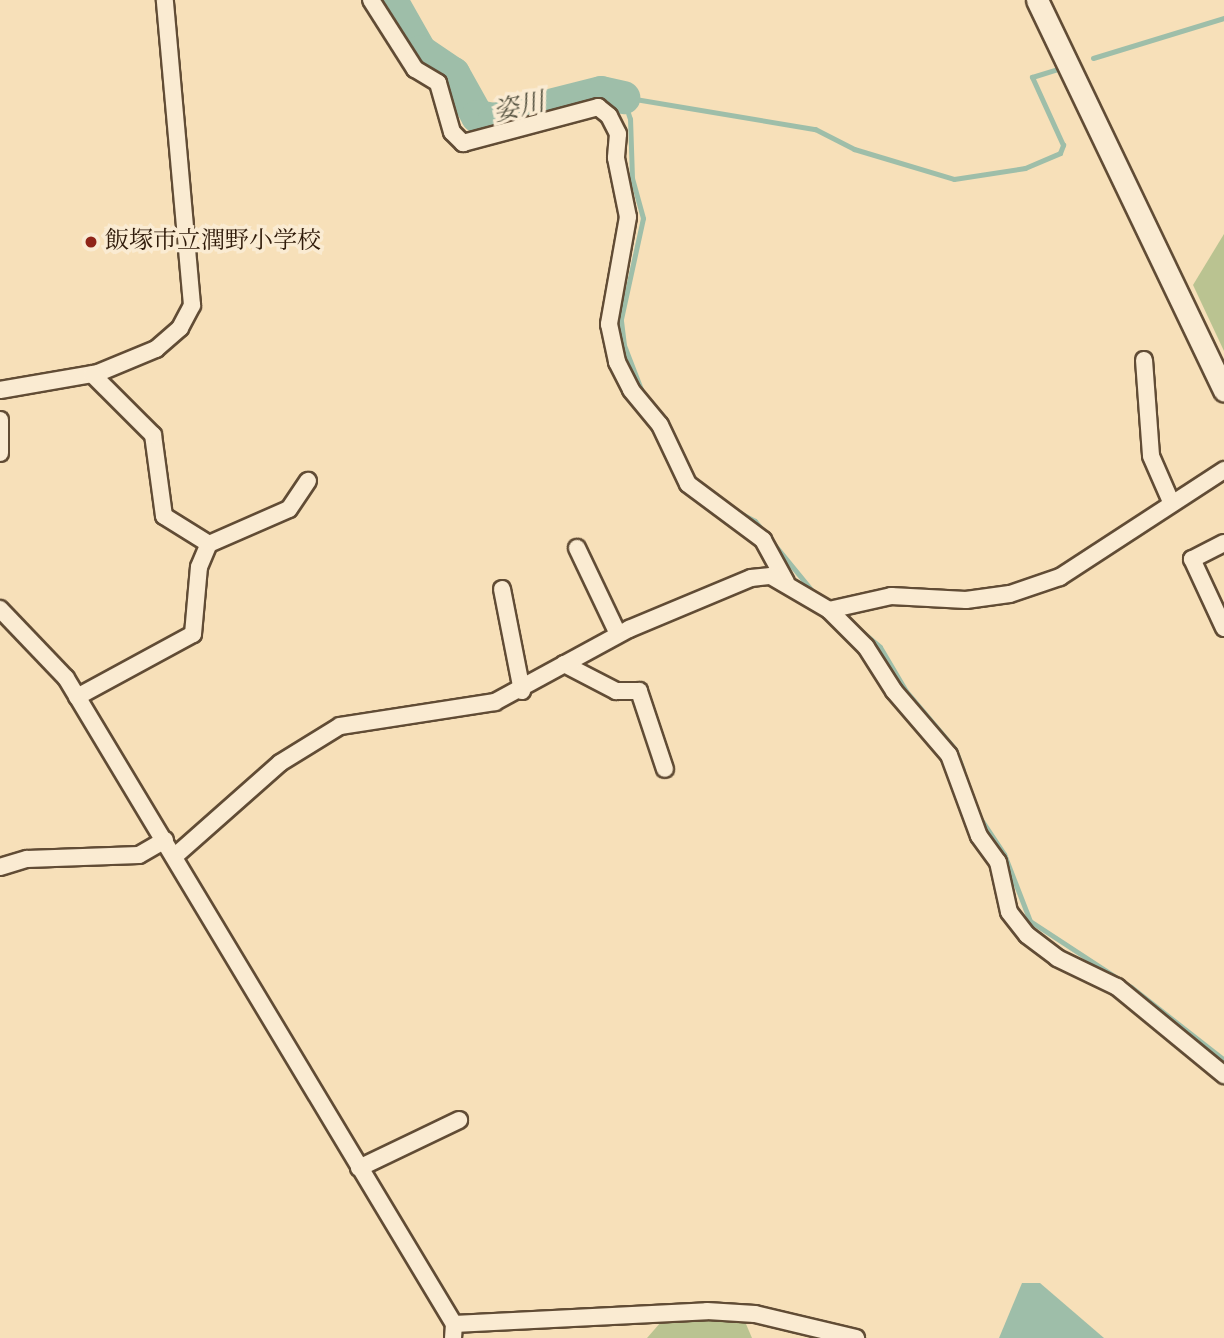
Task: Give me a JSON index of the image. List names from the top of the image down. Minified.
{"water":["姿川"],"places":["飯塚市立潤野小学校"]}
